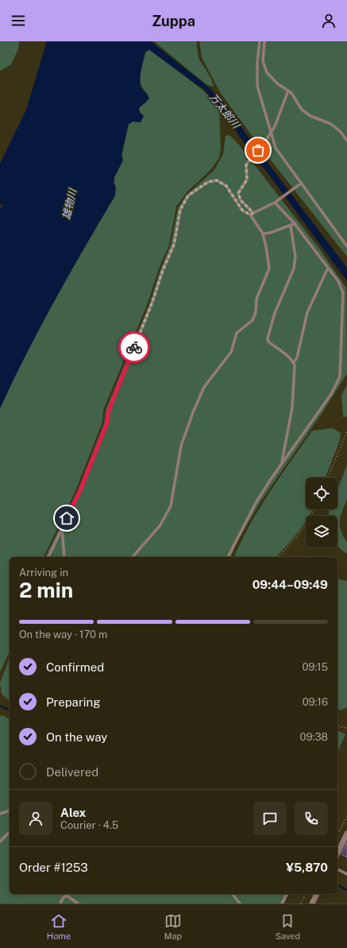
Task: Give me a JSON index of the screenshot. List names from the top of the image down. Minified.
{"water":["万太郎川","雄物川"],"page":{"header":"Zuppa","heading":["2 min","Arriving in","09:44–09:49"],"panel":["Alex","Courier · 4.5","Order #1253","¥5,870"],"bar":"On the way · 170 m","list":[["Confirmed","09:15"],["Preparing","09:16"],["On the way","09:38"],"Delivered"],"tabs":["Home","Map","Saved"]}}
